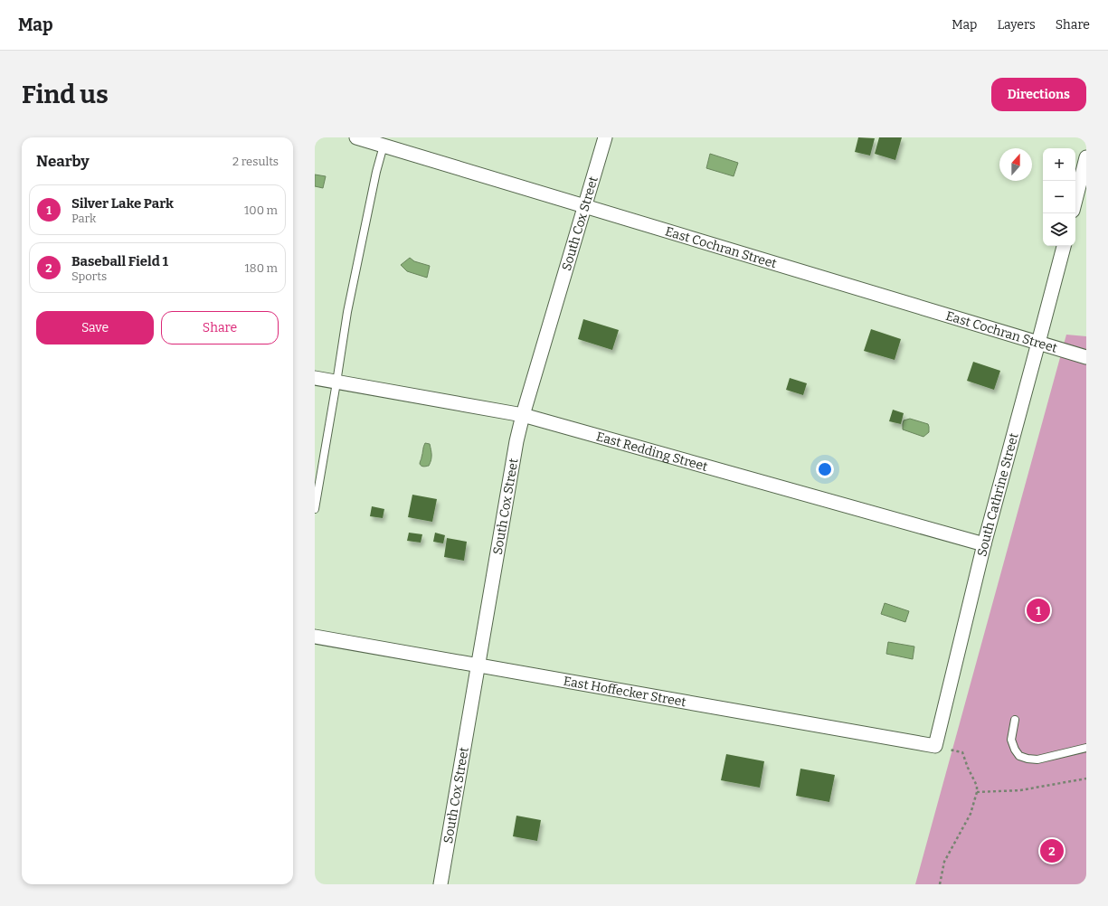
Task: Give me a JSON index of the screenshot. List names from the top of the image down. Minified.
{"streets":{"street":["South Cox Street","East Cochran Street","East Redding Street","South Cathrine Street","East Hoffecker Street"]},"crossings":[["South Cox Street","East Cochran Street"],["South Cox Street","East Redding Street"],["South Cox Street","East Hoffecker Street"],["East Cochran Street","South Cathrine Street"],["East Redding Street","South Cathrine Street"],["South Cathrine Street","East Hoffecker Street"]],"north":"top","page":{"header":"Map","nav":["Map","Layers","Share"],"buttons":["Directions",["Save","Share"]],"title":"Find us","heading":["Nearby","2 results"],"map_buttons":["+","−"],"list":[{"mark":"1","name":"Silver Lake Park","note":"Park","value":"100 m"},{"mark":"2","name":"Baseball Field 1","note":"Sports","value":"180 m"}],"pins":["1","2"]}}
